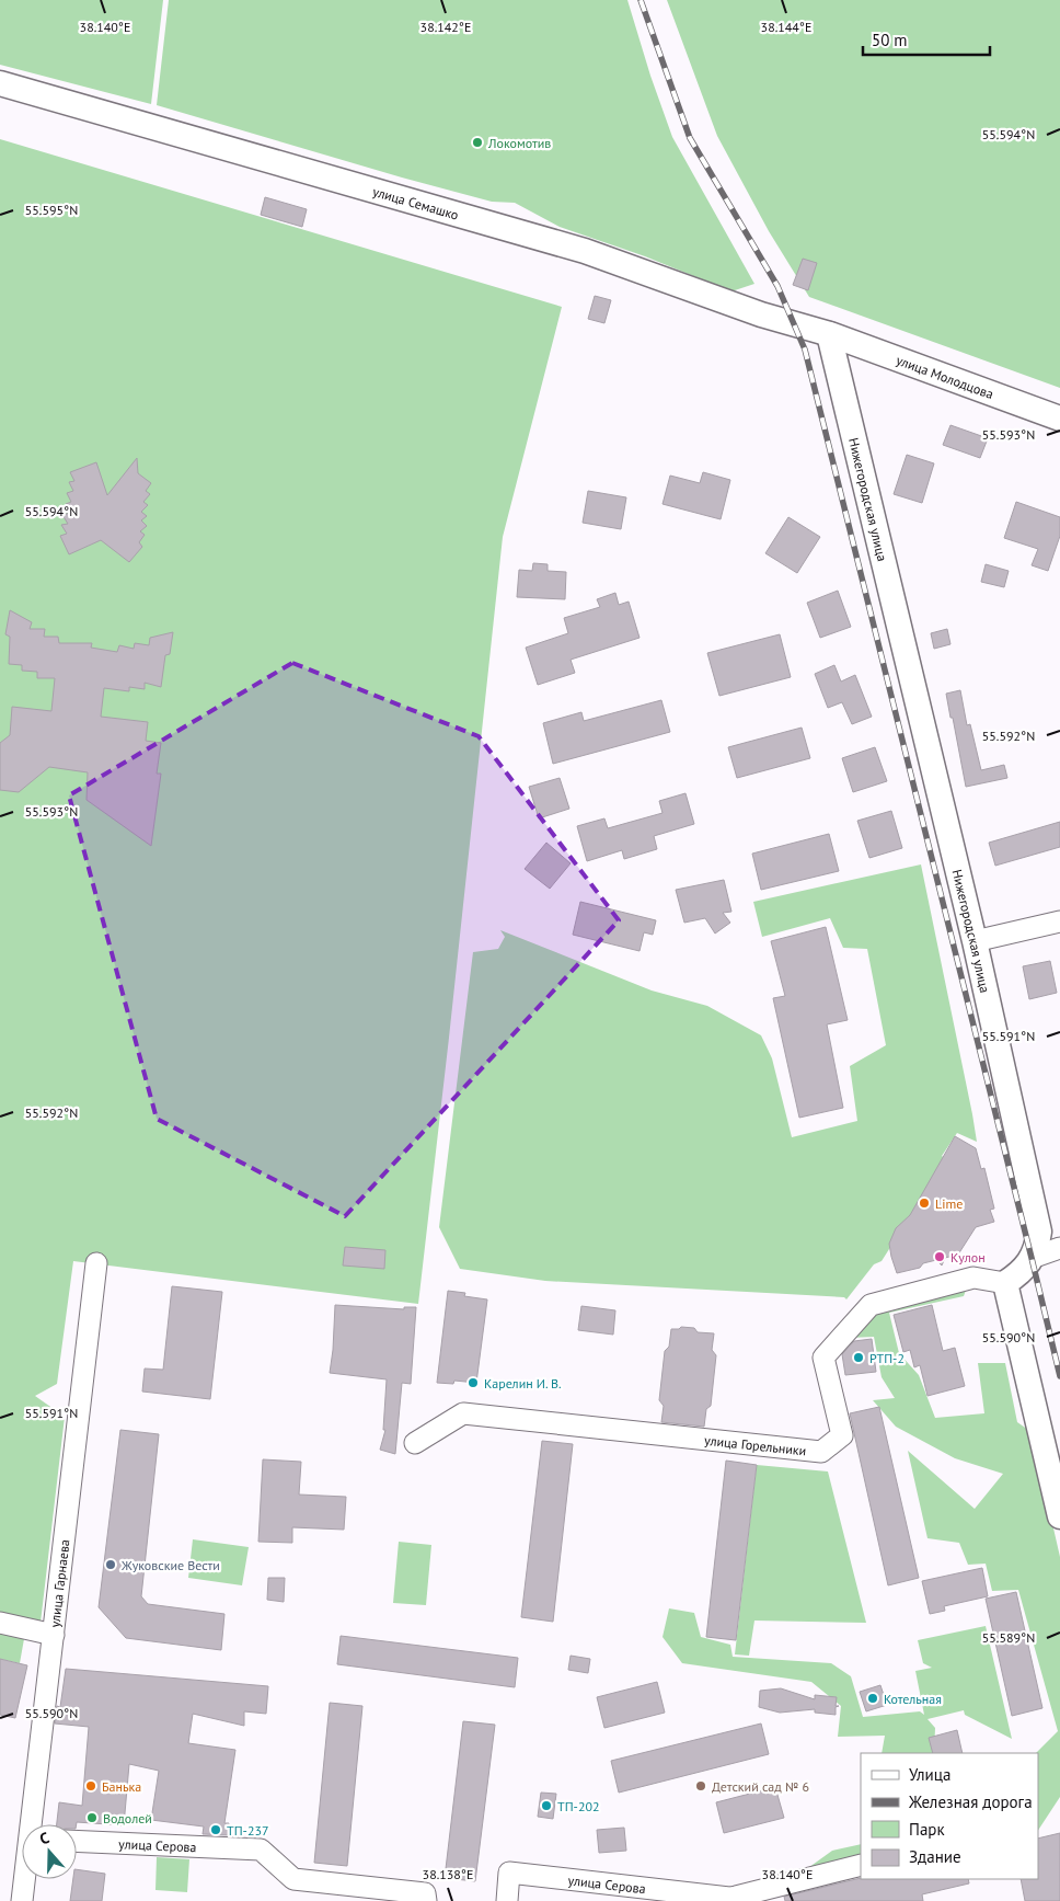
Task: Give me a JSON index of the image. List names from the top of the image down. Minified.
{"streets":{"street":["улица Семашко","улица Молодцова","Нижегородская улица","улица Горельники","улица Гарнаева","улица Серова"]},"crossings":[["улица Семашко","улица Молодцова"],["улица Семашко","Нижегородская улица"],["улица Молодцова","Нижегородская улица"],["Нижегородская улица","улица Горельники"]],"places":["Локомотив","Lime","Кулон","РТП-2","Карелин И. В.","Жуковские Вести","Котельная","Банька","Детский сад № 6","ТП-202","Водолей","ТП-237"],"legend":["Улица","Железная дорога","Парк","Здание"],"scale_bar":"50 m","north":"top","coordinates":["38.144°E","38.140°E","38.142°E","55.594°N","55.595°N","55.593°N","55.592°N","55.591°N","55.590°N","55.589°N","38.138°E"]}
